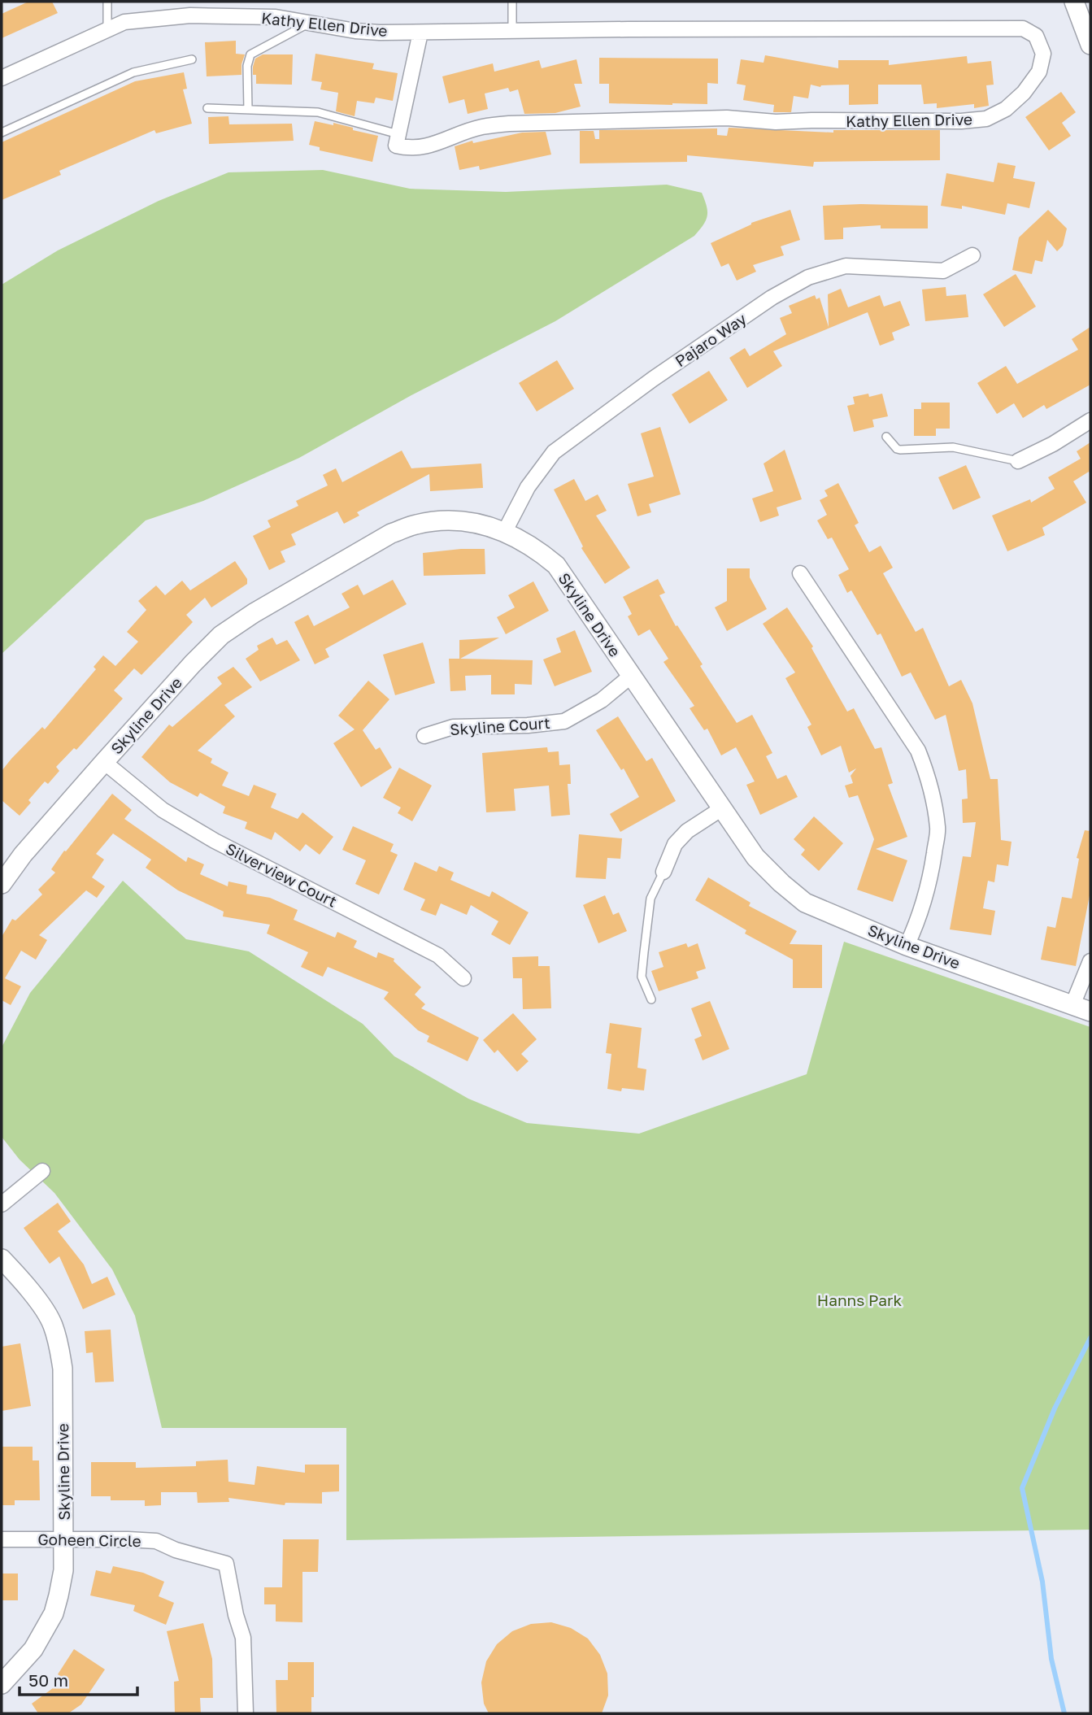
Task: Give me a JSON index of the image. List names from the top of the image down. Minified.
{"streets":{"street":["Kathy Ellen Drive","Pajaro Way","Skyline Drive","Skyline Court","Silverview Court","Goheen Circle"]},"crossings":[["Pajaro Way","Skyline Drive"],["Skyline Drive","Skyline Court"],["Skyline Drive","Silverview Court"],["Skyline Drive","Goheen Circle"]],"parks":["Hanns Park"],"scale_bar":"50 m"}
